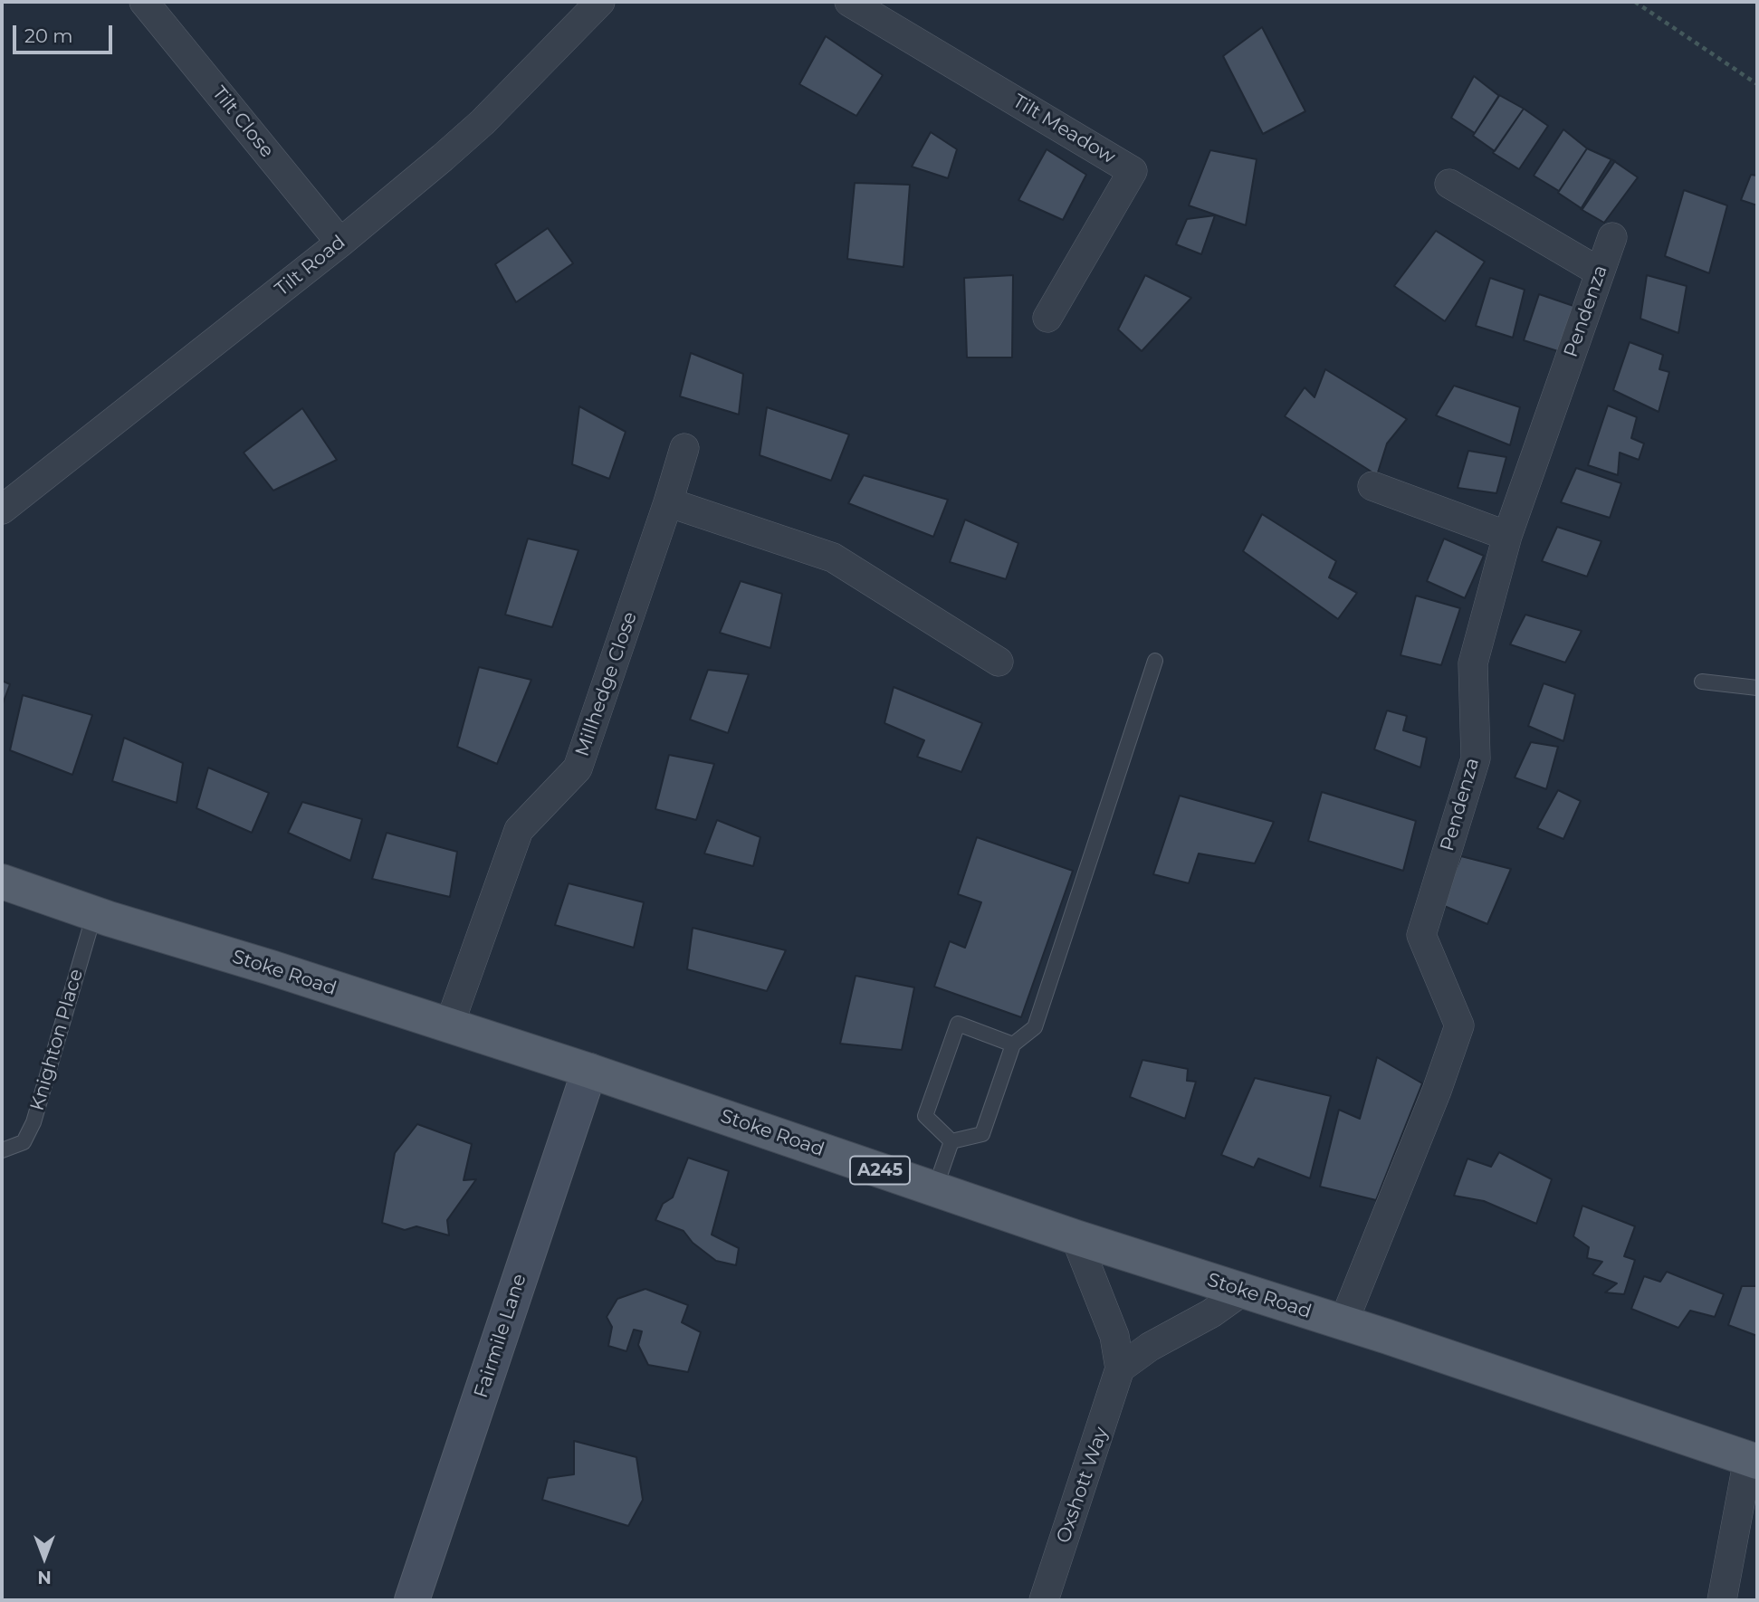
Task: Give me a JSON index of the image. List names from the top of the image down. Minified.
{"streets":{"main road":["Stoke Road","A245"],"street":["Tilt Close","Tilt Meadow","Tilt Road","Pendenza","Millhedge Close","Fairmile Lane","Oxshott Way"],"lane":["Knighton Place"]},"crossings":[["Tilt Close","Tilt Road"],["Pendenza","Stoke Road"],["Millhedge Close","Stoke Road"],["Stoke Road","Knighton Place"],["Stoke Road","Fairmile Lane"],["Stoke Road","Oxshott Way"]],"scale_bar":"20 m","north":"bottom"}
